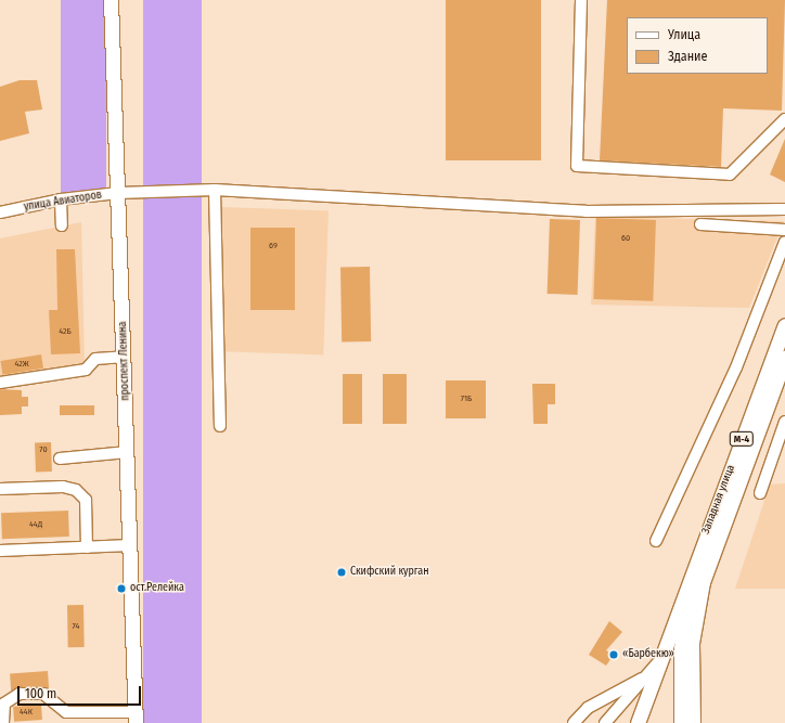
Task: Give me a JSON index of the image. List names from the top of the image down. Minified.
{"streets":{"main road":["проспект Ленина","М-4","Западная улица"],"street":["улица Авиаторов"]},"crossings":[["улица Авиаторов","проспект Ленина"],["М-4","Западная улица"]],"places":["Скифский курган","ост.Релейка","«Барбекю»"],"house_numbers":["60","69","42Б","42Ж","71Б","70","44Д","74","44К"],"legend":["Улица","Здание"],"scale_bar":"100 m"}
